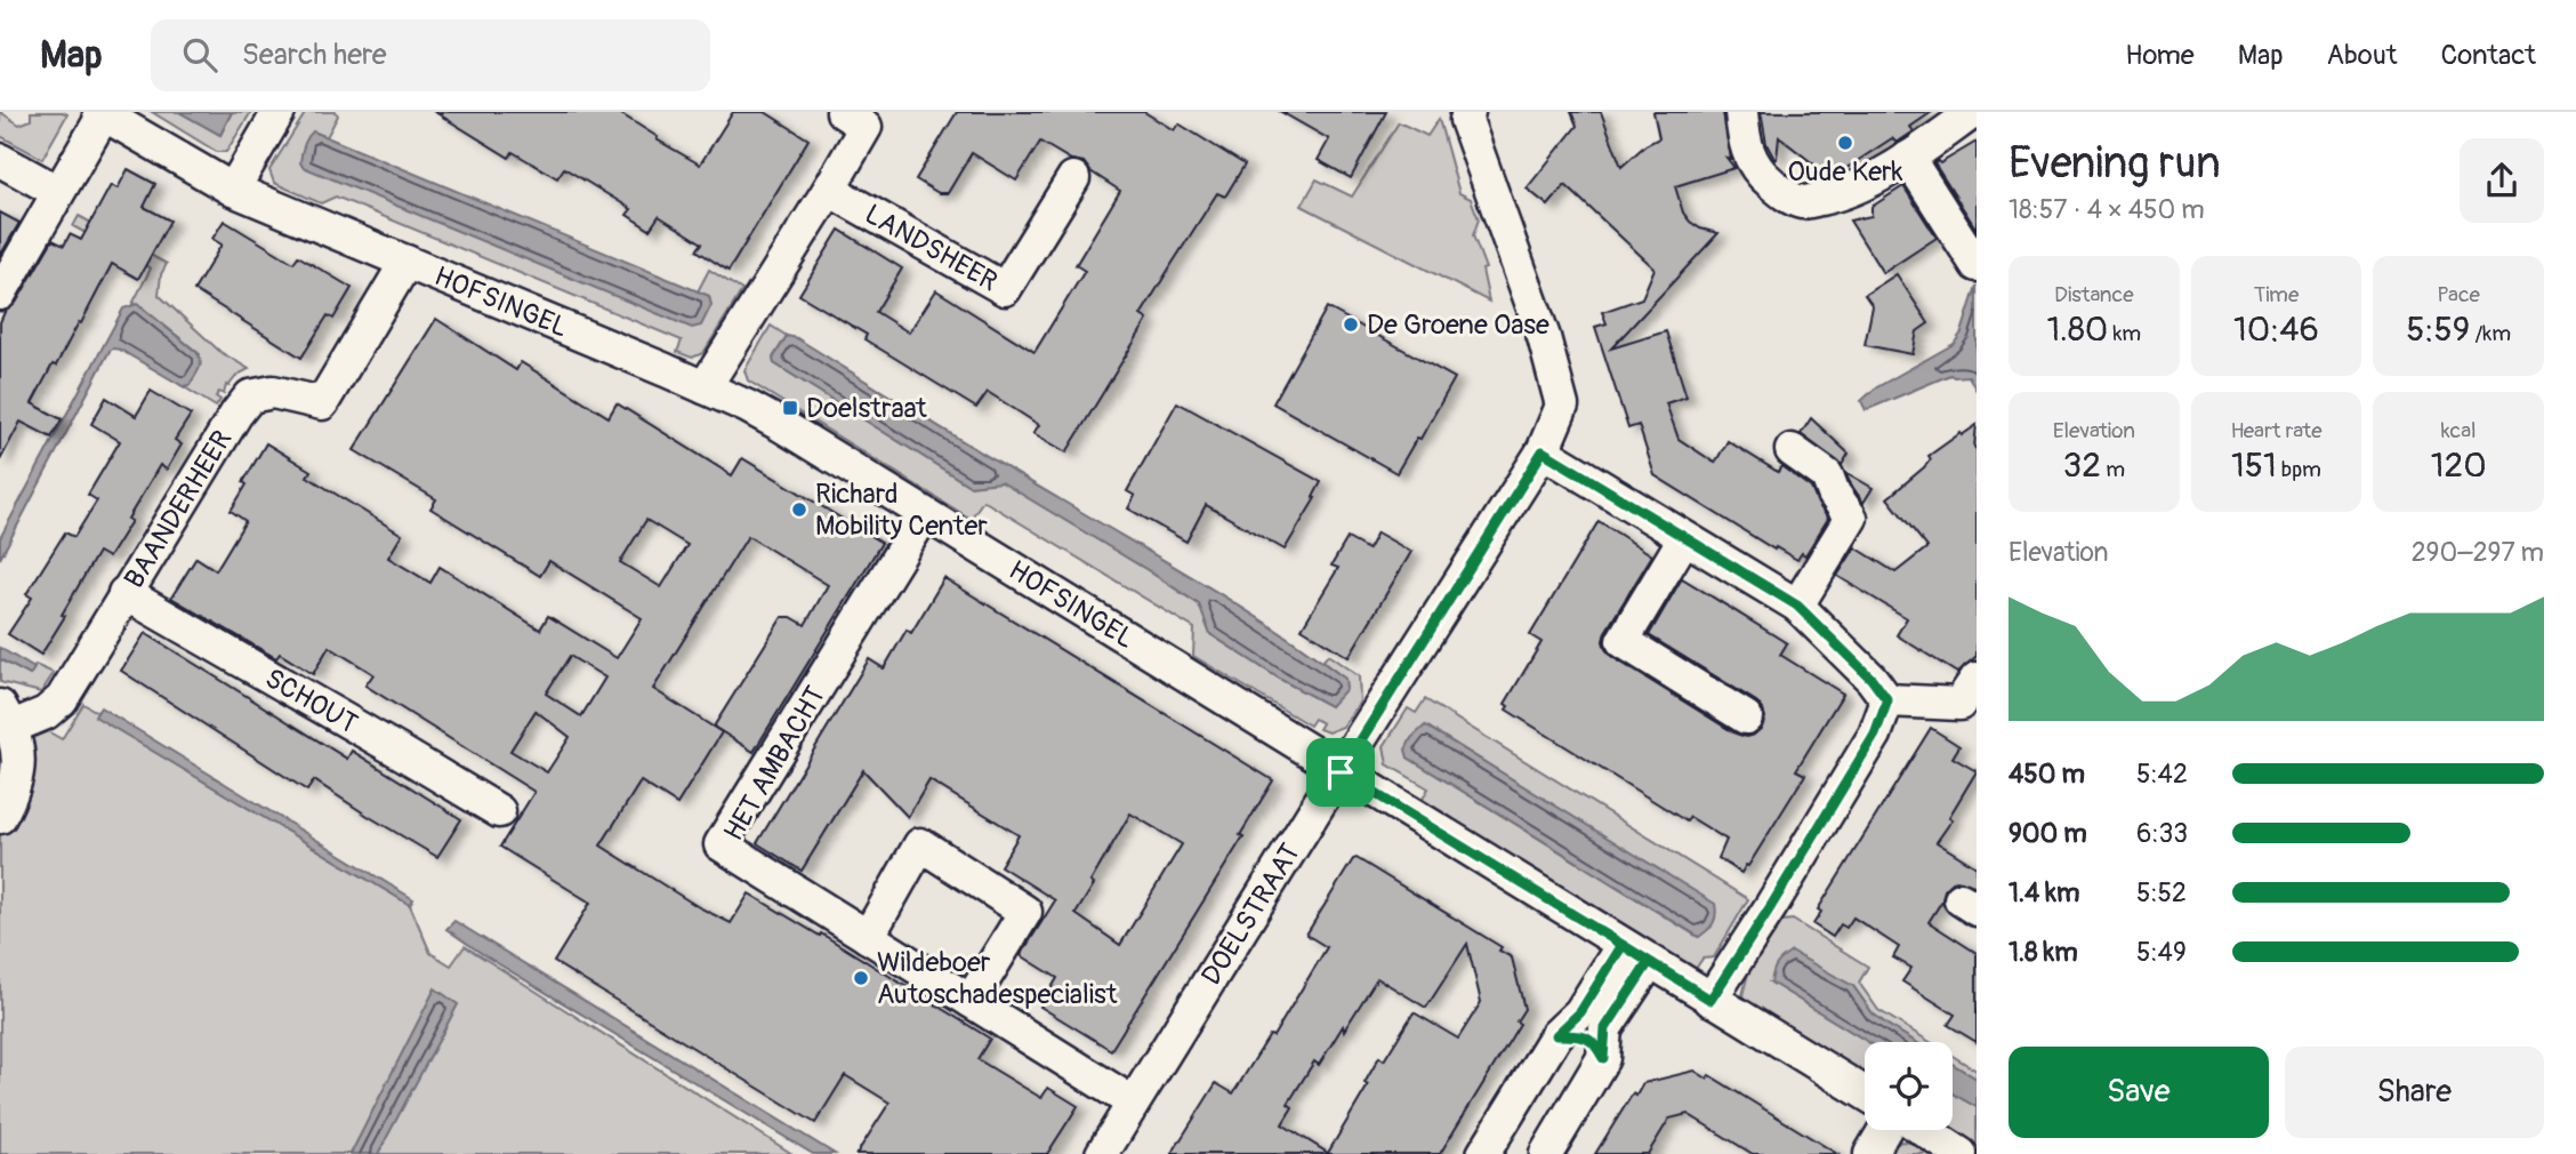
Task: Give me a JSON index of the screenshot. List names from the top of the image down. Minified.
{"streets":{"street":["LANDSHEER","HOFSINGEL","BAANDERHEER","SCHOUT","HET AMBACHT","DOELSTRAAT"]},"crossings":[["HOFSINGEL","BAANDERHEER"],["HOFSINGEL","HET AMBACHT"],["HOFSINGEL","DOELSTRAAT"],["BAANDERHEER","SCHOUT"],["HET AMBACHT","DOELSTRAAT"]],"places":{"other":["Oude Kerk","De Groene Oase","Richard Mobility Center","Wildeboer Autoschadespecialist"],"transit":["Doelstraat"]},"page":{"header":"Map","search":"Search here","nav":["Home","Map","About","Contact"],"heading":["Evening run","18:57 · 4 × 450 m"],"stats":[["Distance","1.80 km"],["Time","10:46"],["Pace","5:59 /km"],["Elevation","32 m"],["Heart rate","151 bpm"],["kcal","120"]],"chart":["Elevation","290–297 m"],"list":[{"name":"450 m","note":"5:42"},{"name":"900 m","note":"6:33"},{"name":"1.4 km","note":"5:52"},{"name":"1.8 km","note":"5:49"}],"buttons":["Save","Share"]}}
